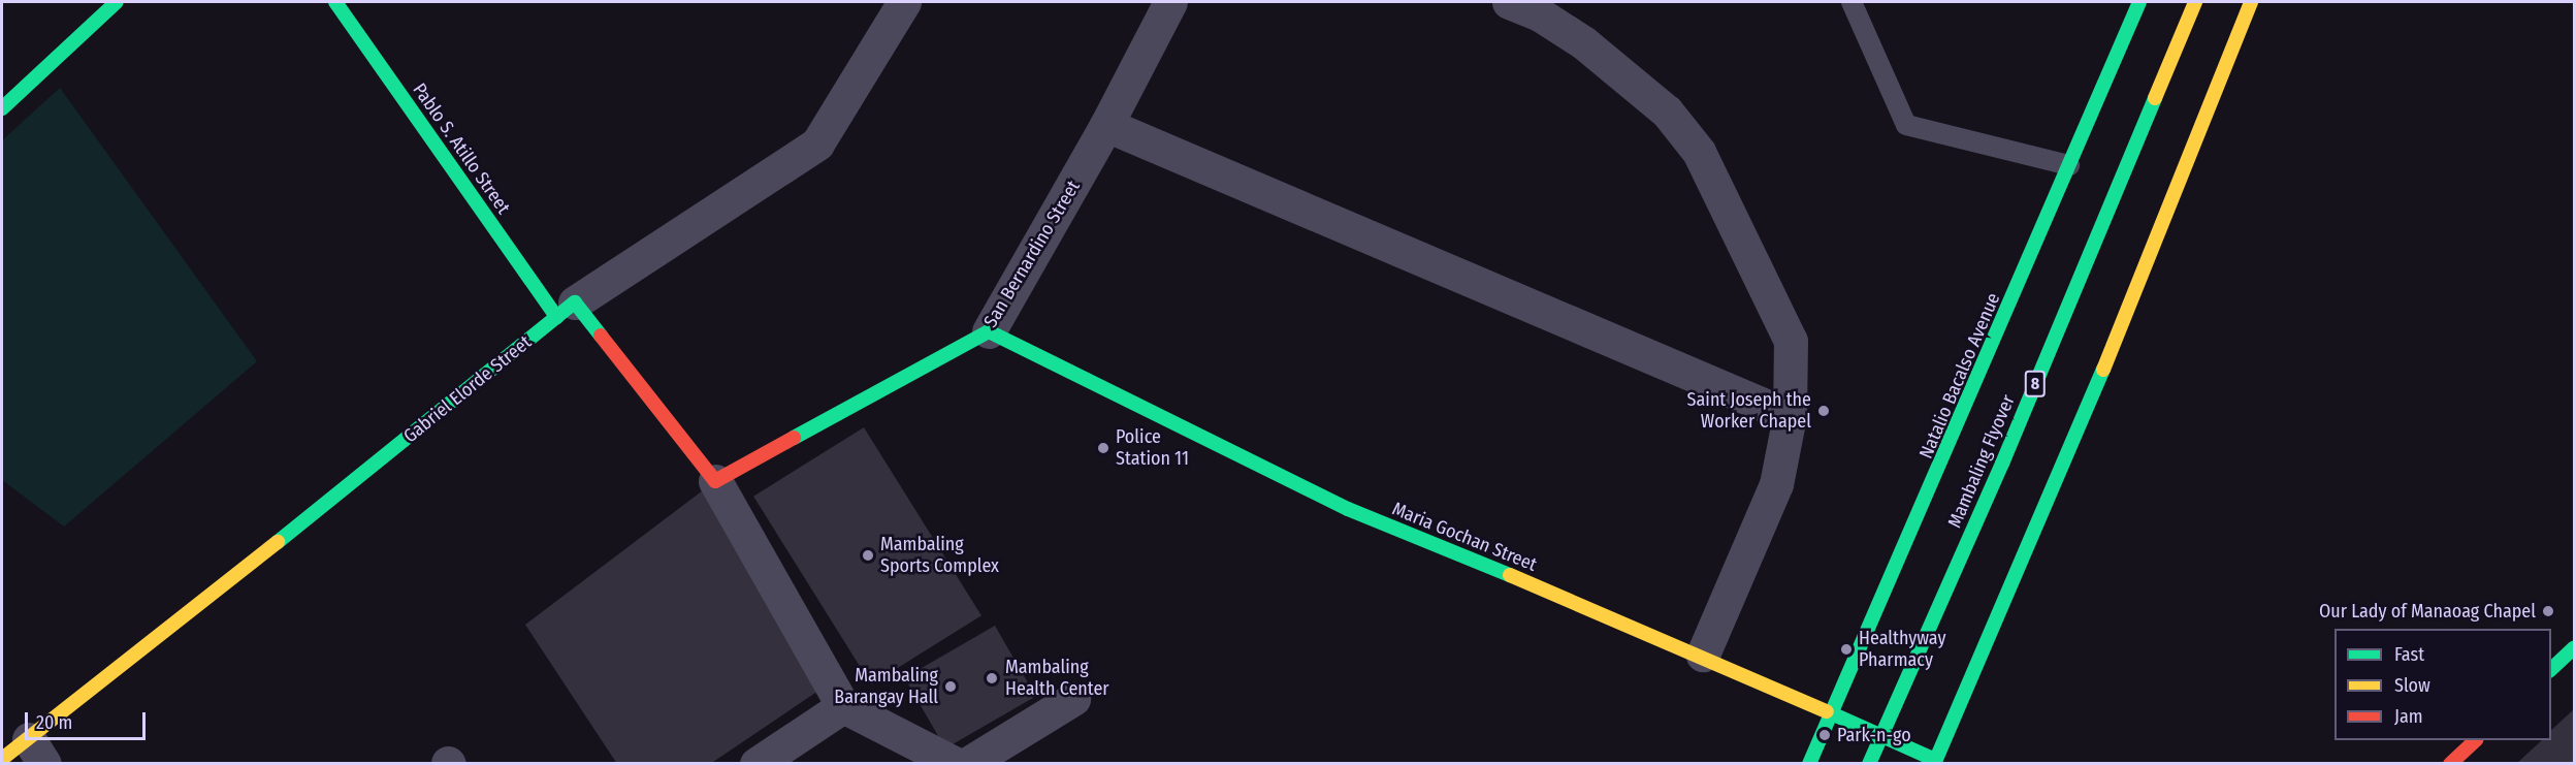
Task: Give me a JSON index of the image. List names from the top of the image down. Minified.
{"streets":{"street":["Pablo S. Atillo Street","San Bernardino Street","Natalio Bacalso Avenue","8","Gabriel Elorde Street","Mambaling Flyover","Maria Gochan Street"]},"crossings":[["Pablo S. Atillo Street","Gabriel Elorde Street"],["San Bernardino Street","Maria Gochan Street"],["Natalio Bacalso Avenue","Maria Gochan Street"]],"places":["Saint Joseph the Worker Chapel","Police Station 11","Mambaling Sports Complex","Our Lady of Manaoag Chapel","Healthyway Pharmacy","Mambaling Health Center","Mambaling Barangay Hall","Park-n-go"],"legend":["Fast","Slow","Jam"],"scale_bar":"20 m"}
